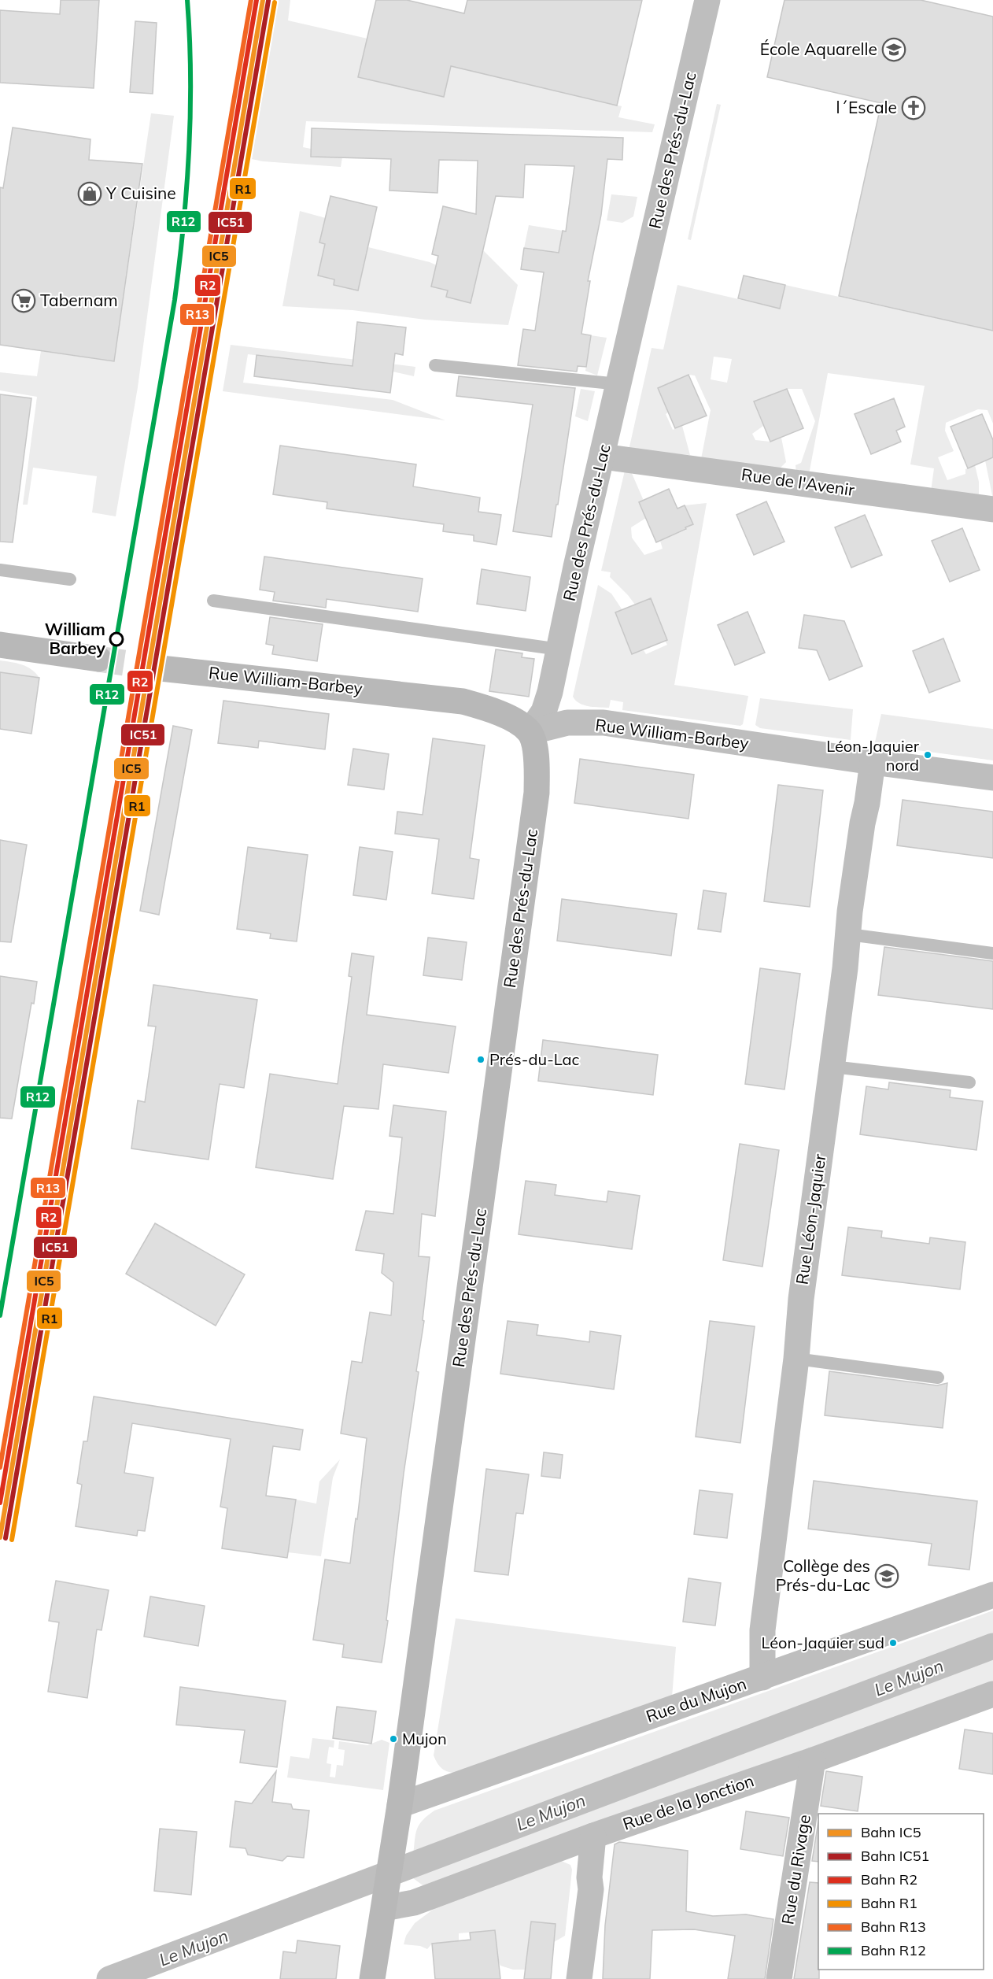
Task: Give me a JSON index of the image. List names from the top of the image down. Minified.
{"streets":{"street":["Rue des Prés-du-Lac","Rue de l'Avenir","Rue William-Barbey","Rue Léon-Jaquier","Rue du Mujon","Rue de la Jonction","Rue du Rivage"]},"crossings":[["Rue des Prés-du-Lac","Rue de l'Avenir"],["Rue des Prés-du-Lac","Rue William-Barbey"],["Rue des Prés-du-Lac","Rue du Mujon"],["Rue des Prés-du-Lac","Rue de la Jonction"],["Rue William-Barbey","Rue Léon-Jaquier"],["Rue Léon-Jaquier","Rue du Mujon"],["Rue de la Jonction","Rue du Rivage"]],"water":["Le Mujon"],"places":{"school or university":["École Aquarelle","Collège des Prés-du-Lac"],"church":["l´Escale"],"shop":["Y Cuisine"],"supermarket":["Tabernam"],"other":["William Barbey","Léon-Jaquier nord","Prés-du-Lac","Léon-Jaquier sud","Mujon"]},"lines":["rail line IC5","rail line R2","rail line R13","rail line R12","rail line IC51","rail line R1"],"legend":["Bahn IC5","Bahn IC51","Bahn R2","Bahn R1","Bahn R13","Bahn R12"]}
